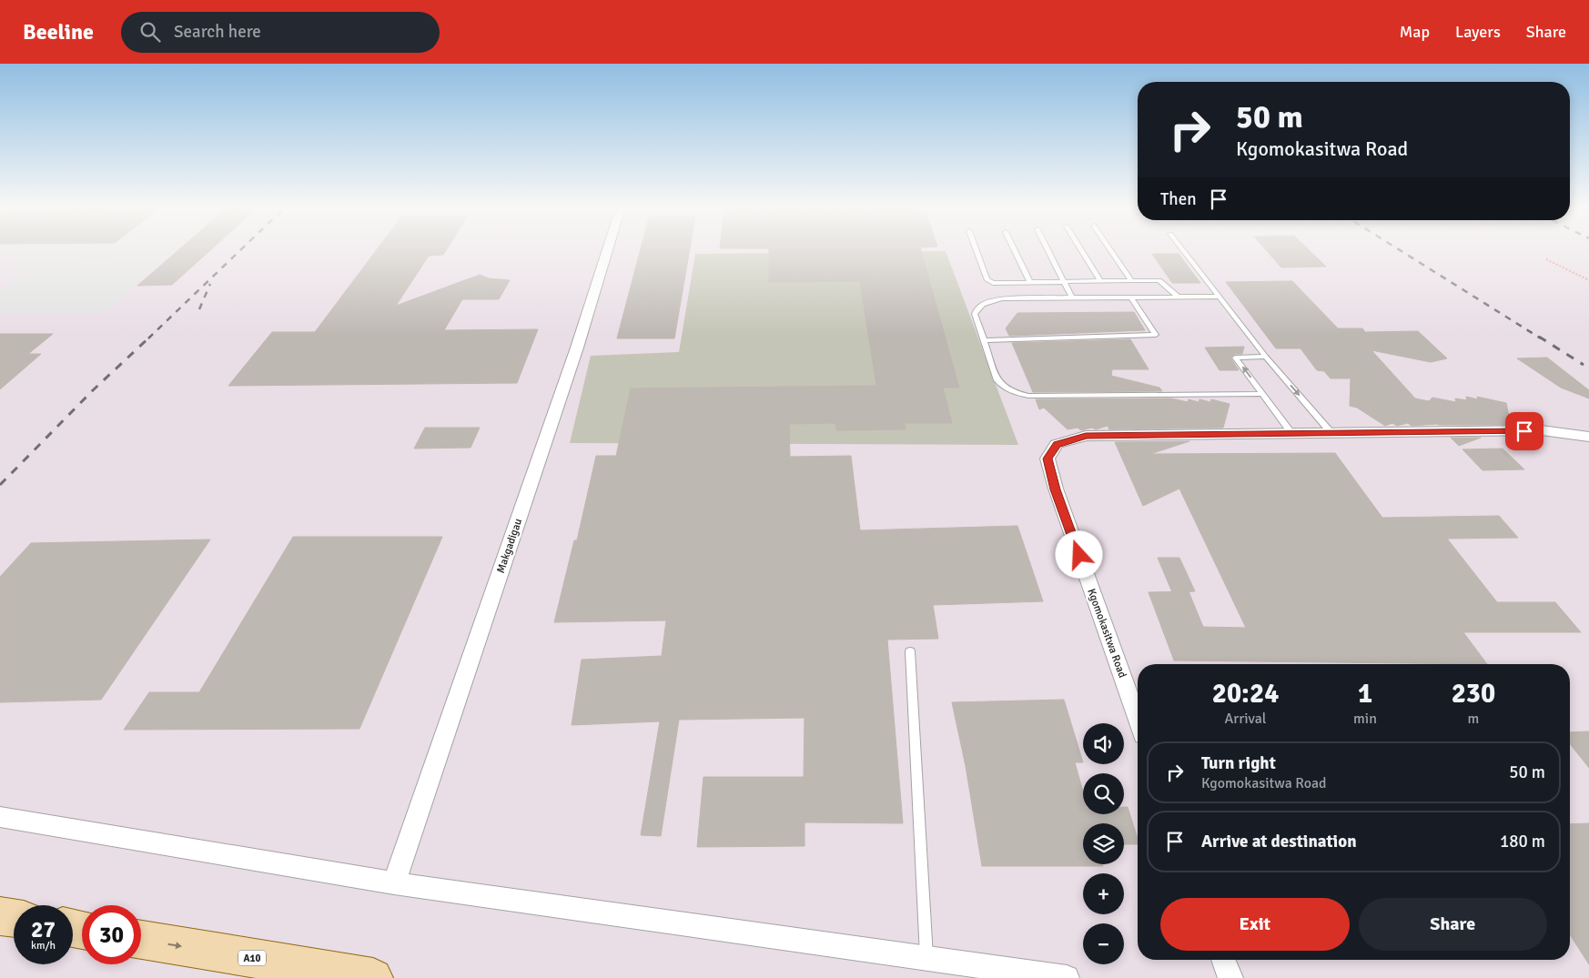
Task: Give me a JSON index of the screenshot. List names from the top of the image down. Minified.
{"streets":{"main road":["A10"],"street":["Makgadigau","Kgomokasitwa Road"]},"page":{"header":"Beeline","search":"Search here","nav":["Map","Layers","Share"],"turn":["50 m","Kgomokasitwa Road"],"then":"Then","eta":["20:24","Arrival","1","min","230","m"],"map_buttons":["+","−"],"list":[{"name":"Turn right","note":"Kgomokasitwa Road","value":"50 m"},{"name":"Arrive at destination","value":"180 m"}],"buttons":["Exit","Share"],"speed":"27 km/h","limit":"30"}}
